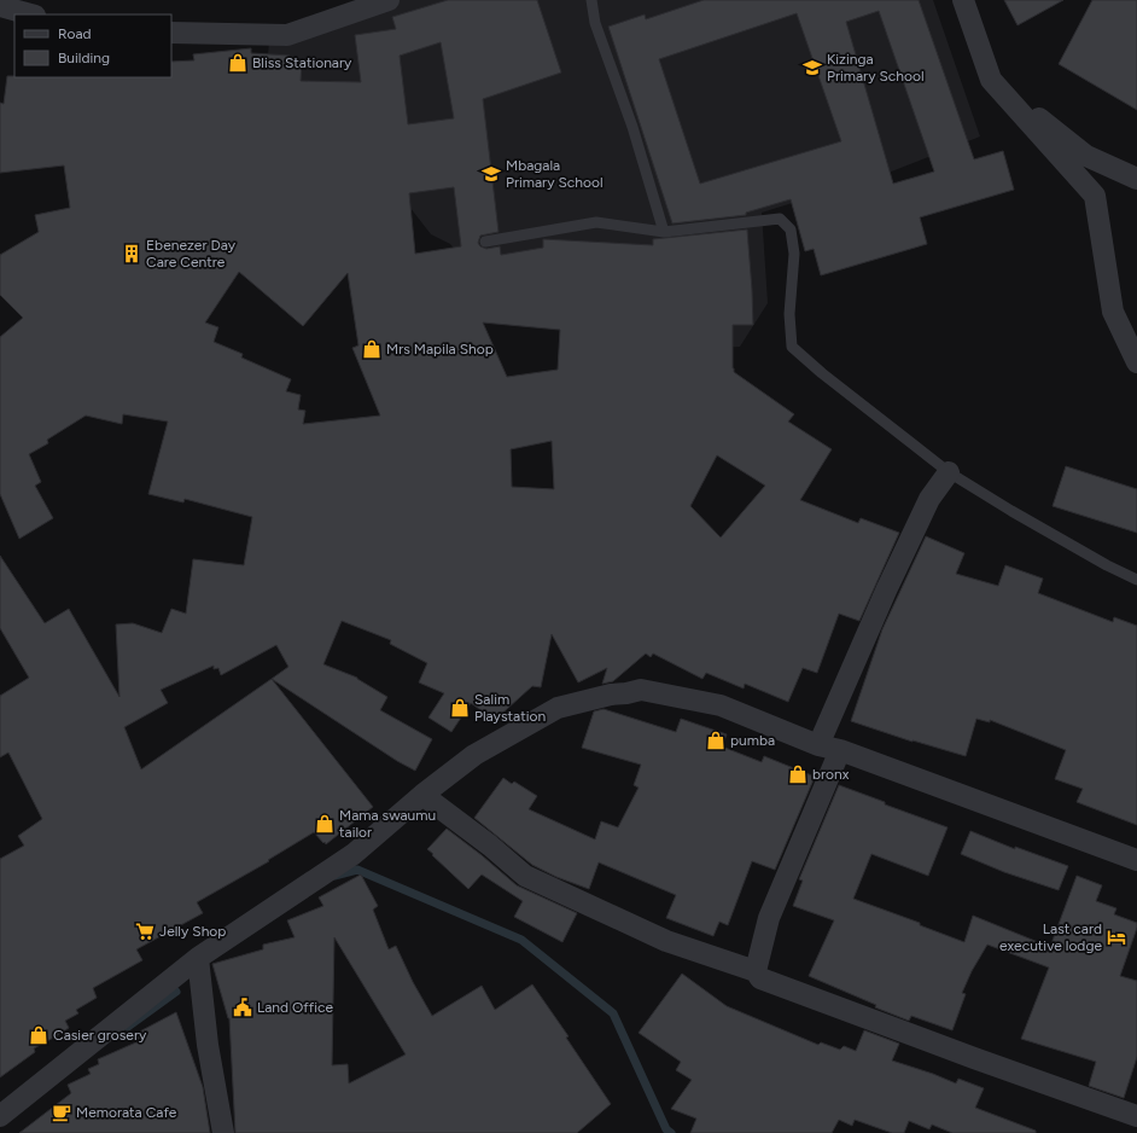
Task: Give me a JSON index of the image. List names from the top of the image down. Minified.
{"places":{"shop":["Bliss Stationary","Mrs Mapila Shop","Salim Playstation","pumba","bronx","Mama swaumu tailor","Casier grosery"],"school or university":["Kizinga Primary School","Mbagala Primary School"],"building":["Ebenezer Day Care Centre"],"supermarket":["Jelly Shop"],"hotel":["Last card executive lodge"],"public building":["Land Office"],"cafe":["Memorata Cafe"]},"legend":["Road","Building"]}
